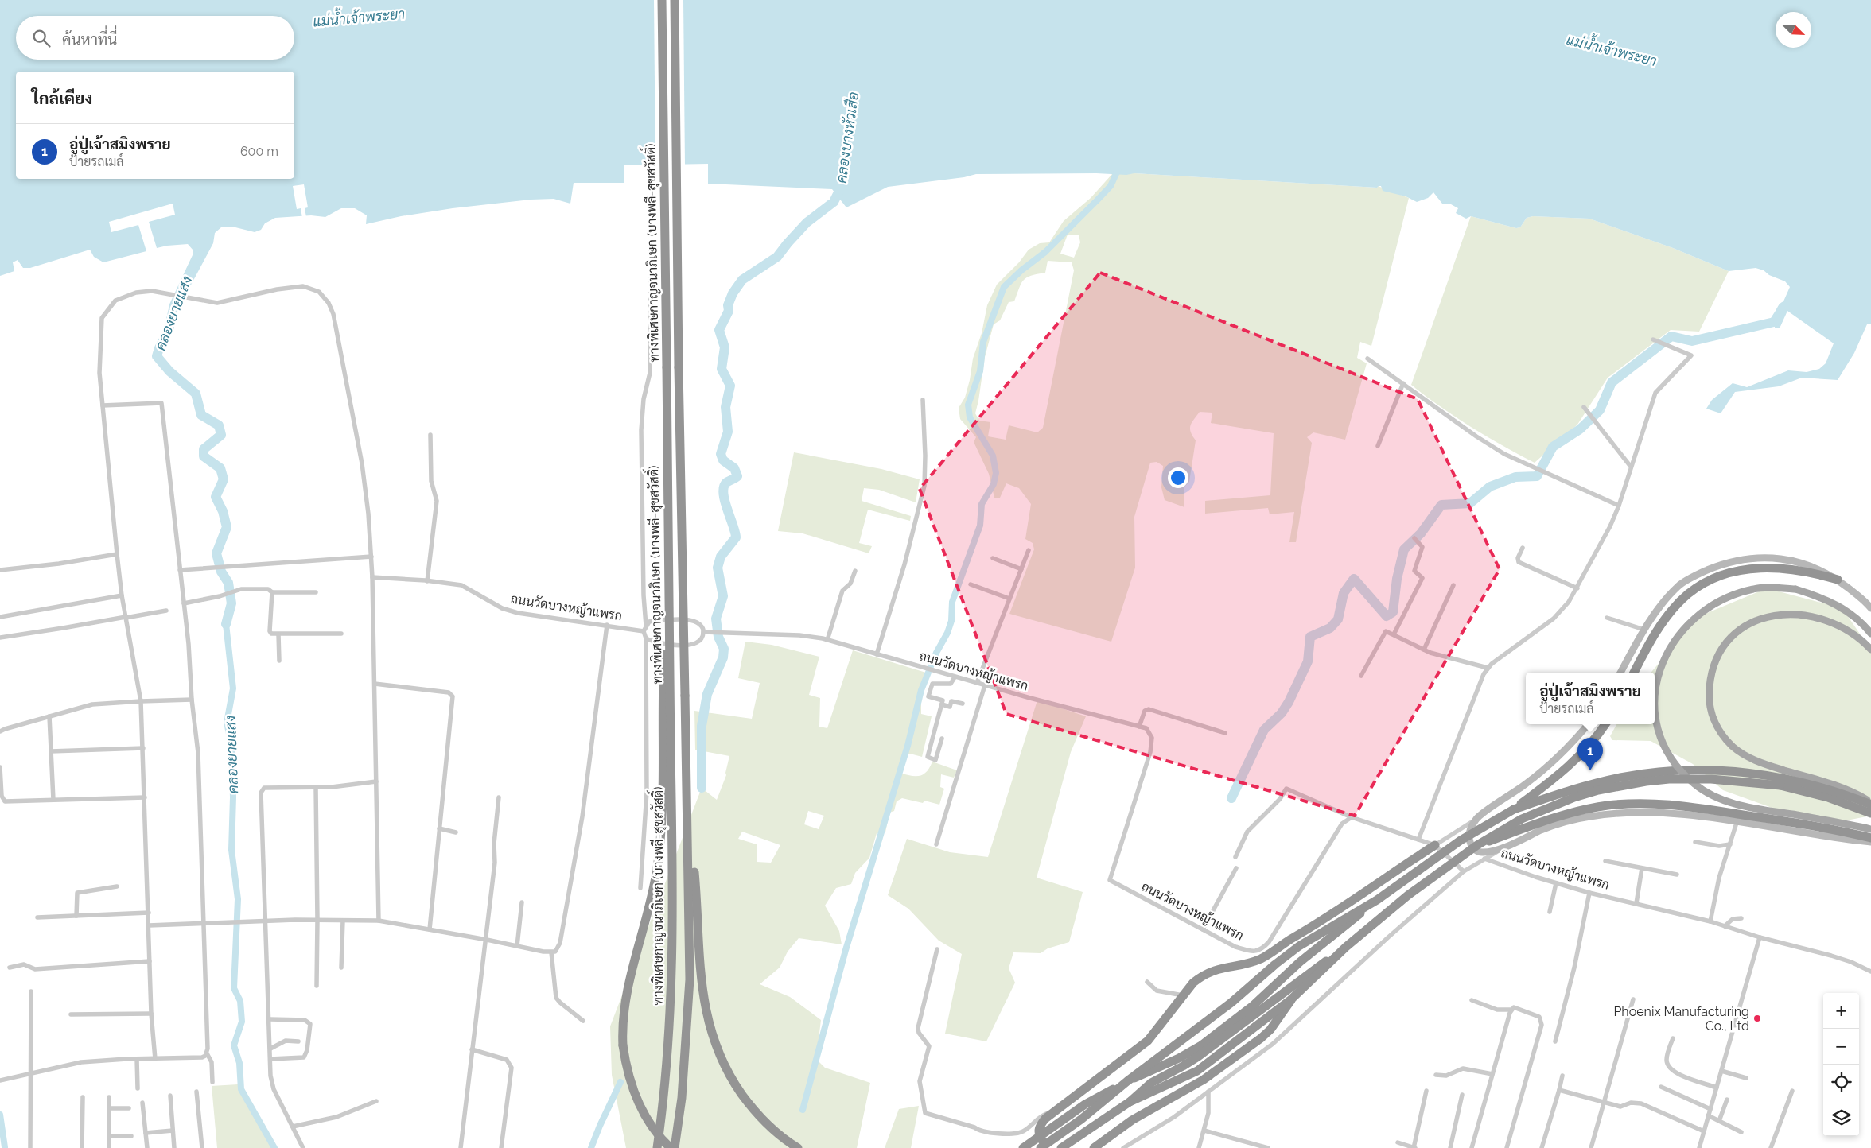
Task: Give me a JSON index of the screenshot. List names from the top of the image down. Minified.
{"streets":{"highway":["ทางพิเศษกาญจนาภิเษก (บางพลี-สุขสวัสดิ์)"],"street":["ถนนวัดบางหญ้าแพรก"]},"water":["แม่น้ำเจ้าพระยา","คลองบางหัวเสือ","คลองยายแสง"],"places":["Phoenix Manufacturing Co., Ltd"],"north":"bottom right","page":{"search":"ค้นหาที่นี่","heading":"ใกล้เคียง","list":[{"mark":"1","name":"อู่ปู่เจ้าสมิงพราย","note":"ป้ายรถเมล์","value":"600 m"}],"popup":["อู่ปู่เจ้าสมิงพราย","ป้ายรถเมล์"],"pins":"1","map_buttons":["+","−"]}}
